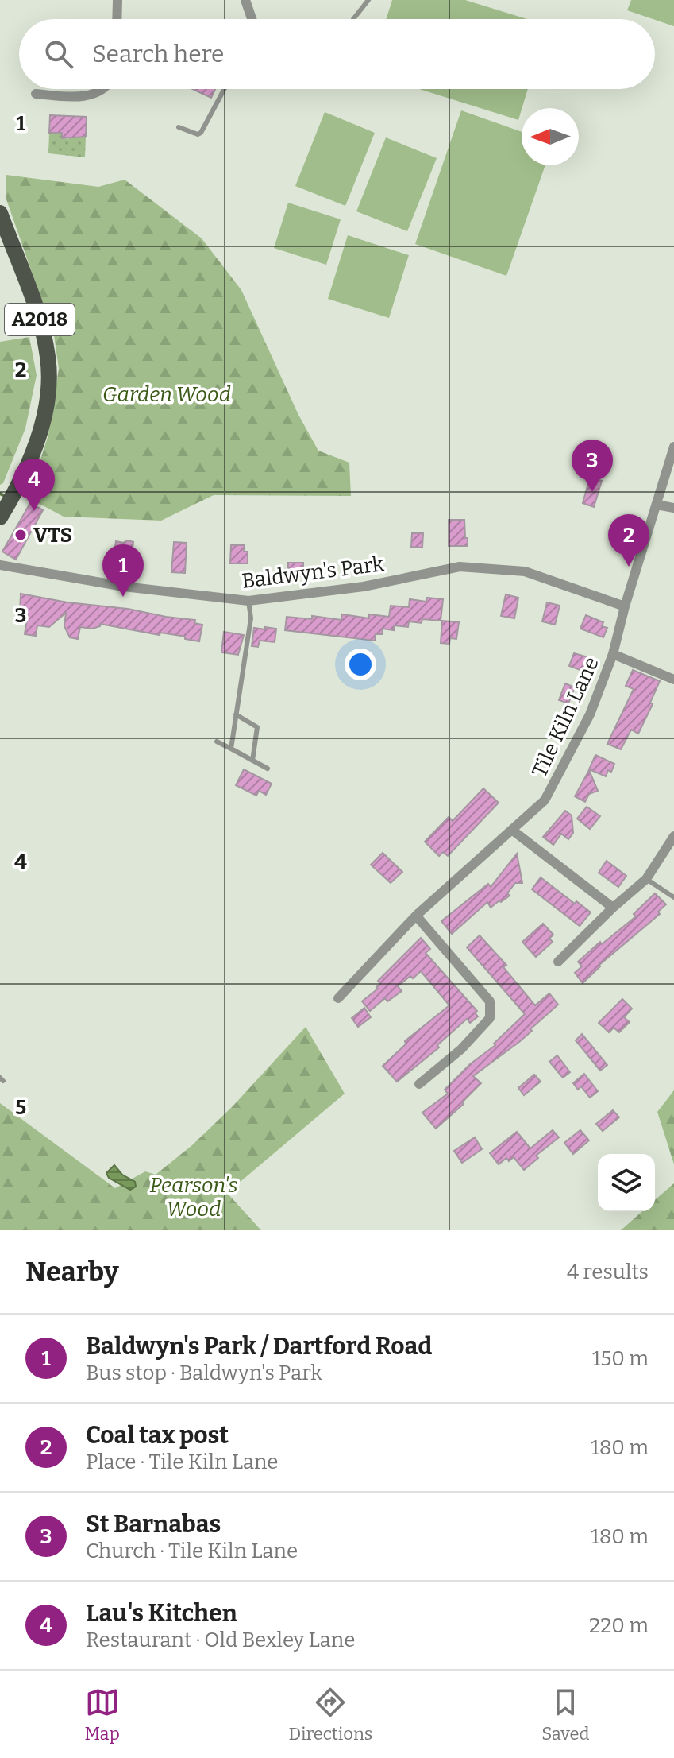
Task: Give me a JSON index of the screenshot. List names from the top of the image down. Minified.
{"streets":{"main road":["A2018"],"street":["Baldwyn's Park","Tile Kiln Lane"]},"crossings":[["Baldwyn's Park","Tile Kiln Lane"]],"parks":["Garden Wood","Pearson's Wood"],"places":["VTS"],"north":"left","page":{"search":"Search here","pins":["3","4","2","1"],"heading":["Nearby","4 results"],"list":[{"mark":"1","name":"Baldwyn's Park / Dartford Road","note":"Bus stop · Baldwyn's Park","value":"150 m"},{"mark":"2","name":"Coal tax post","note":"Place · Tile Kiln Lane","value":"180 m"},{"mark":"3","name":"St Barnabas","note":"Church · Tile Kiln Lane","value":"180 m"},{"mark":"4","name":"Lau's Kitchen","note":"Restaurant · Old Bexley Lane","value":"220 m"}],"nav":["Map","Directions","Saved"]},"grid":{"rows":["1","2","3","4","5"]}}
